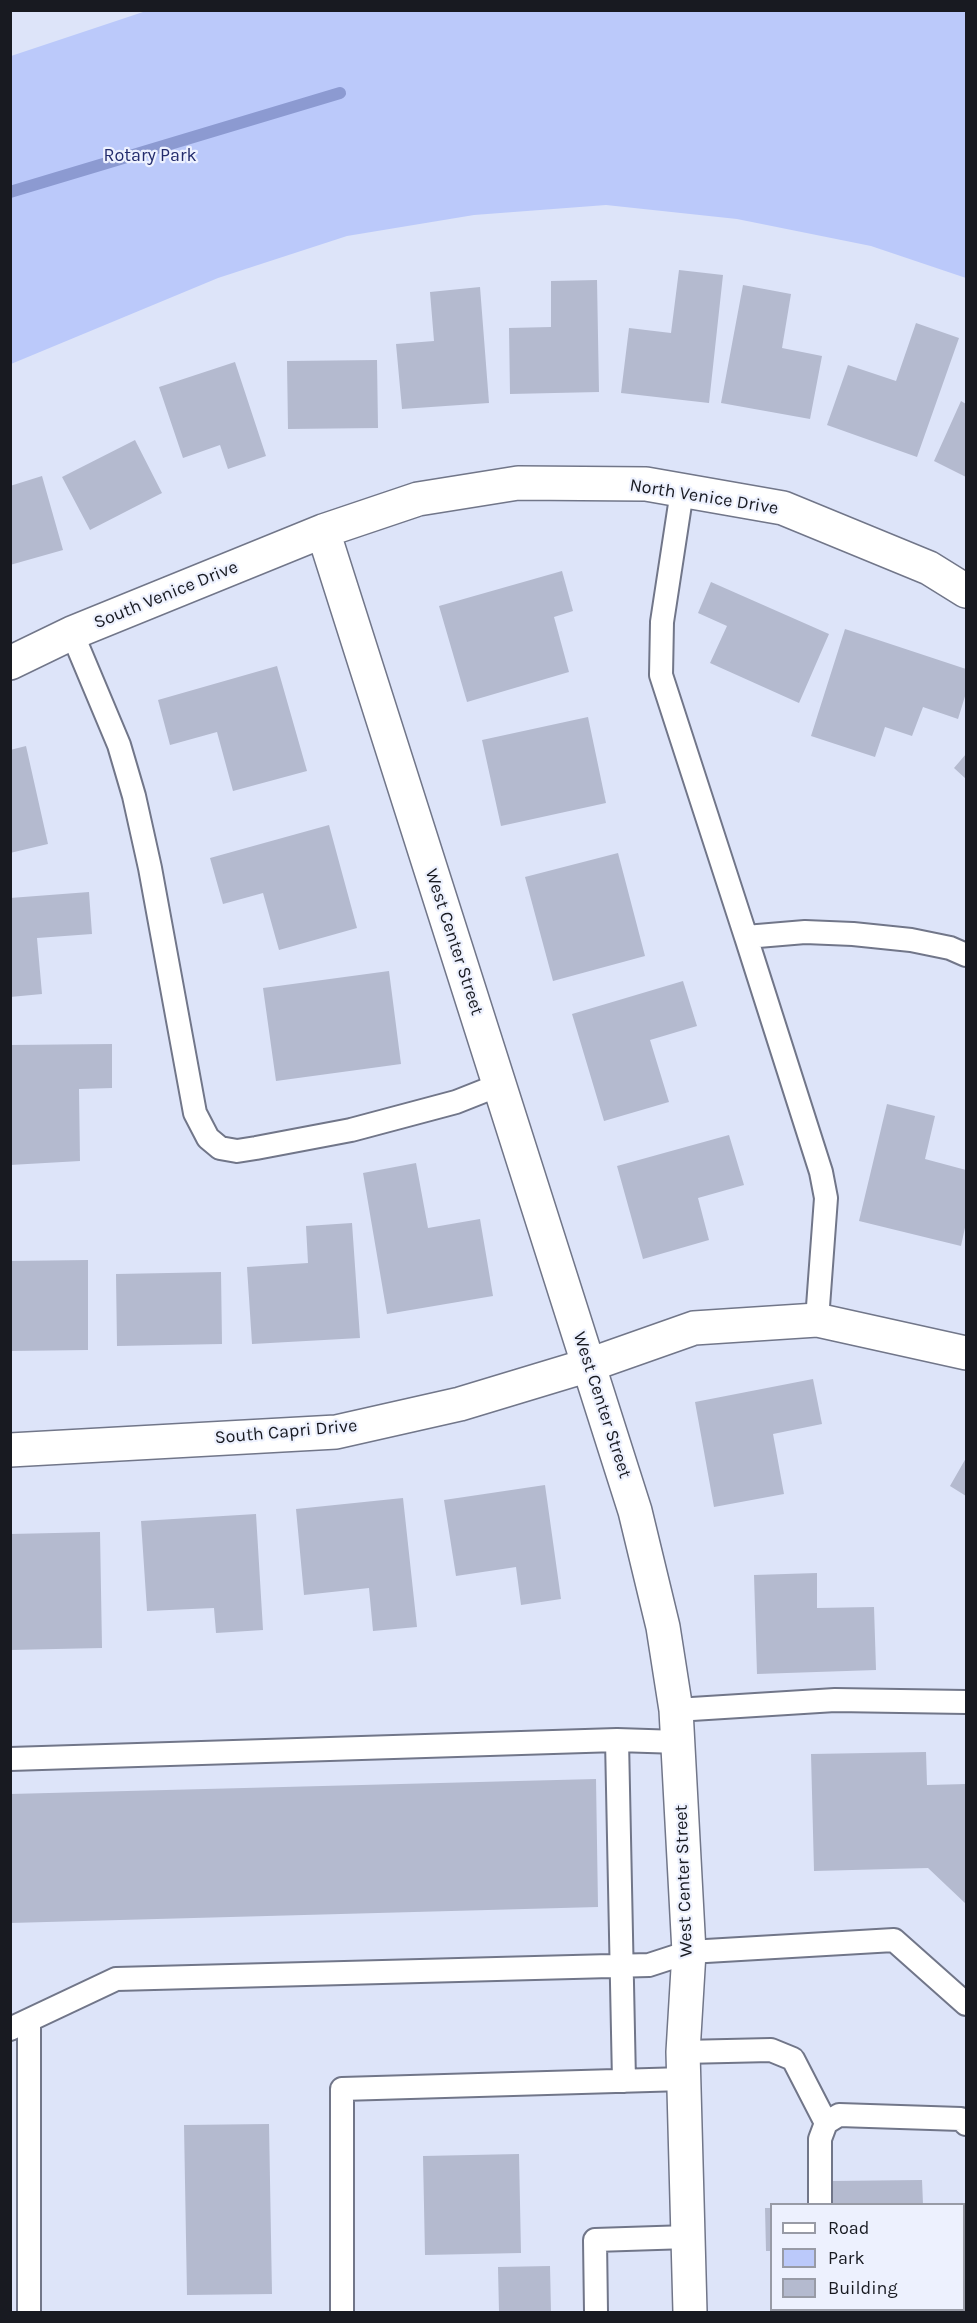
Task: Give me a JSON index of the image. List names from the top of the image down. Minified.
{"streets":{"street":["North Venice Drive","South Venice Drive","West Center Street","South Capri Drive"]},"crossings":[["North Venice Drive","South Venice Drive"],["North Venice Drive","West Center Street"],["South Venice Drive","West Center Street"],["West Center Street","South Capri Drive"]],"parks":["Rotary Park"],"legend":["Road","Park","Building"]}
